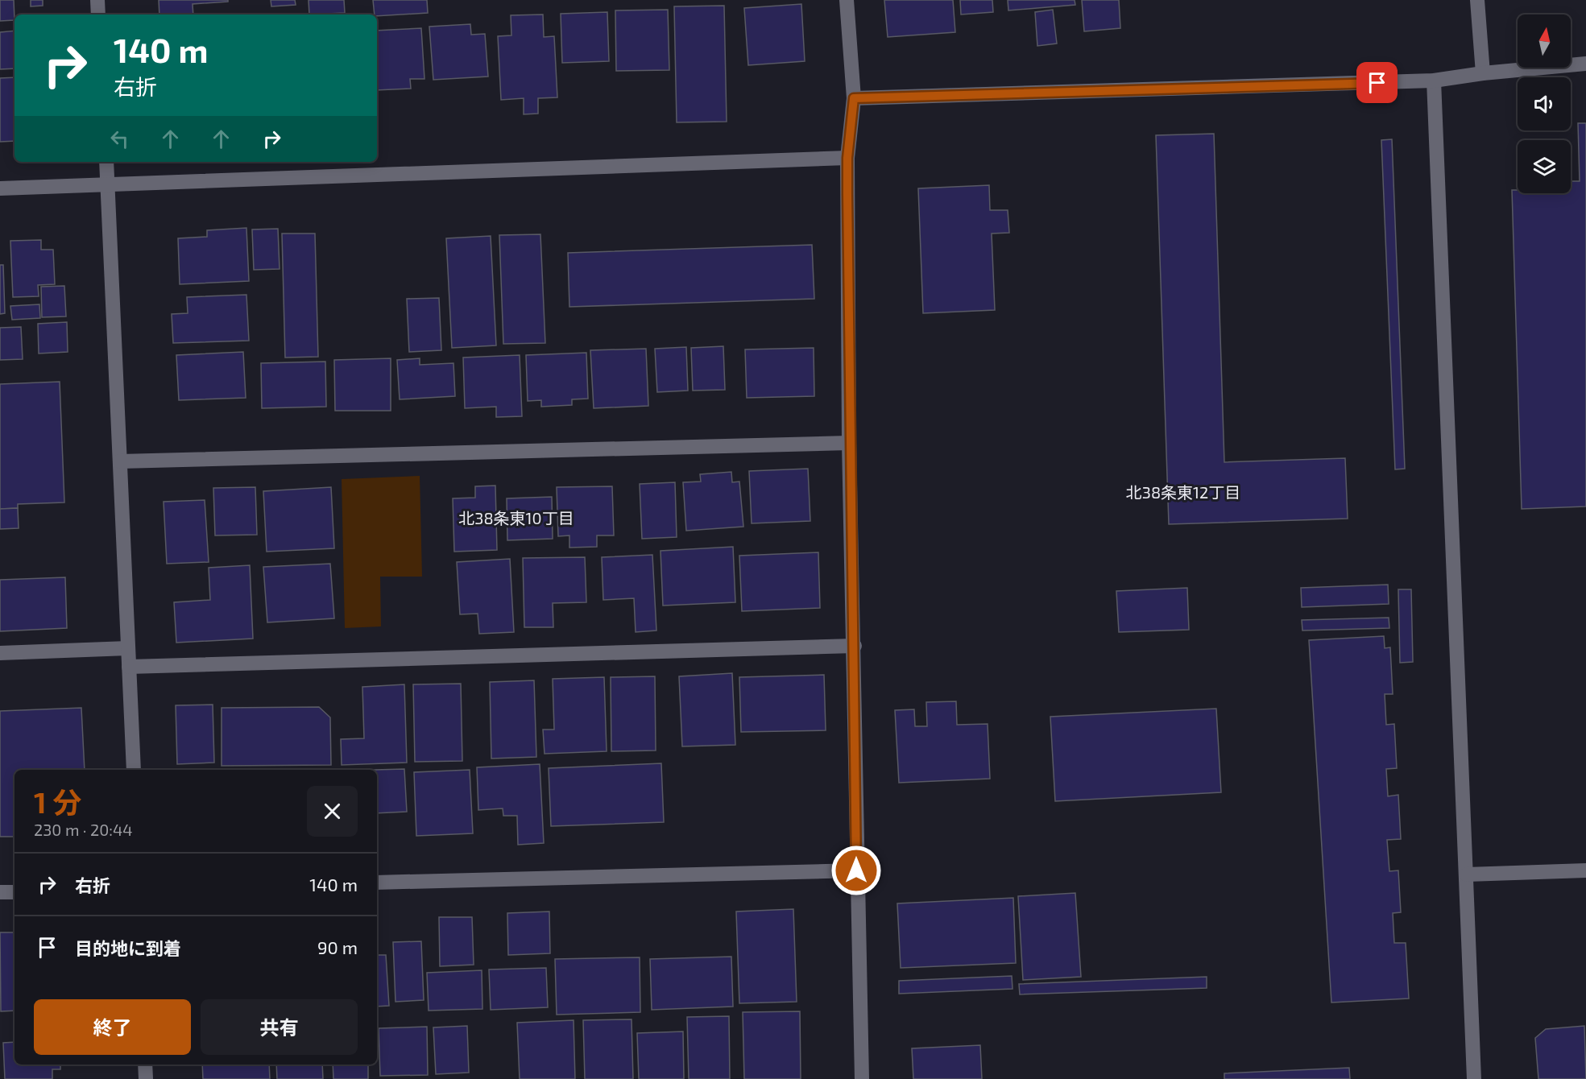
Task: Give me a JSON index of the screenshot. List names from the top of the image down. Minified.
{"districts":["北38条東12丁目","北38条東10丁目"],"north":"top","page":{"turn":["140 m","右折"],"heading":["1 分","230 m · 20:44"],"list":[{"name":"右折","value":"140 m"},{"name":"目的地に到着","value":"90 m"}],"buttons":["終了","共有"]}}
